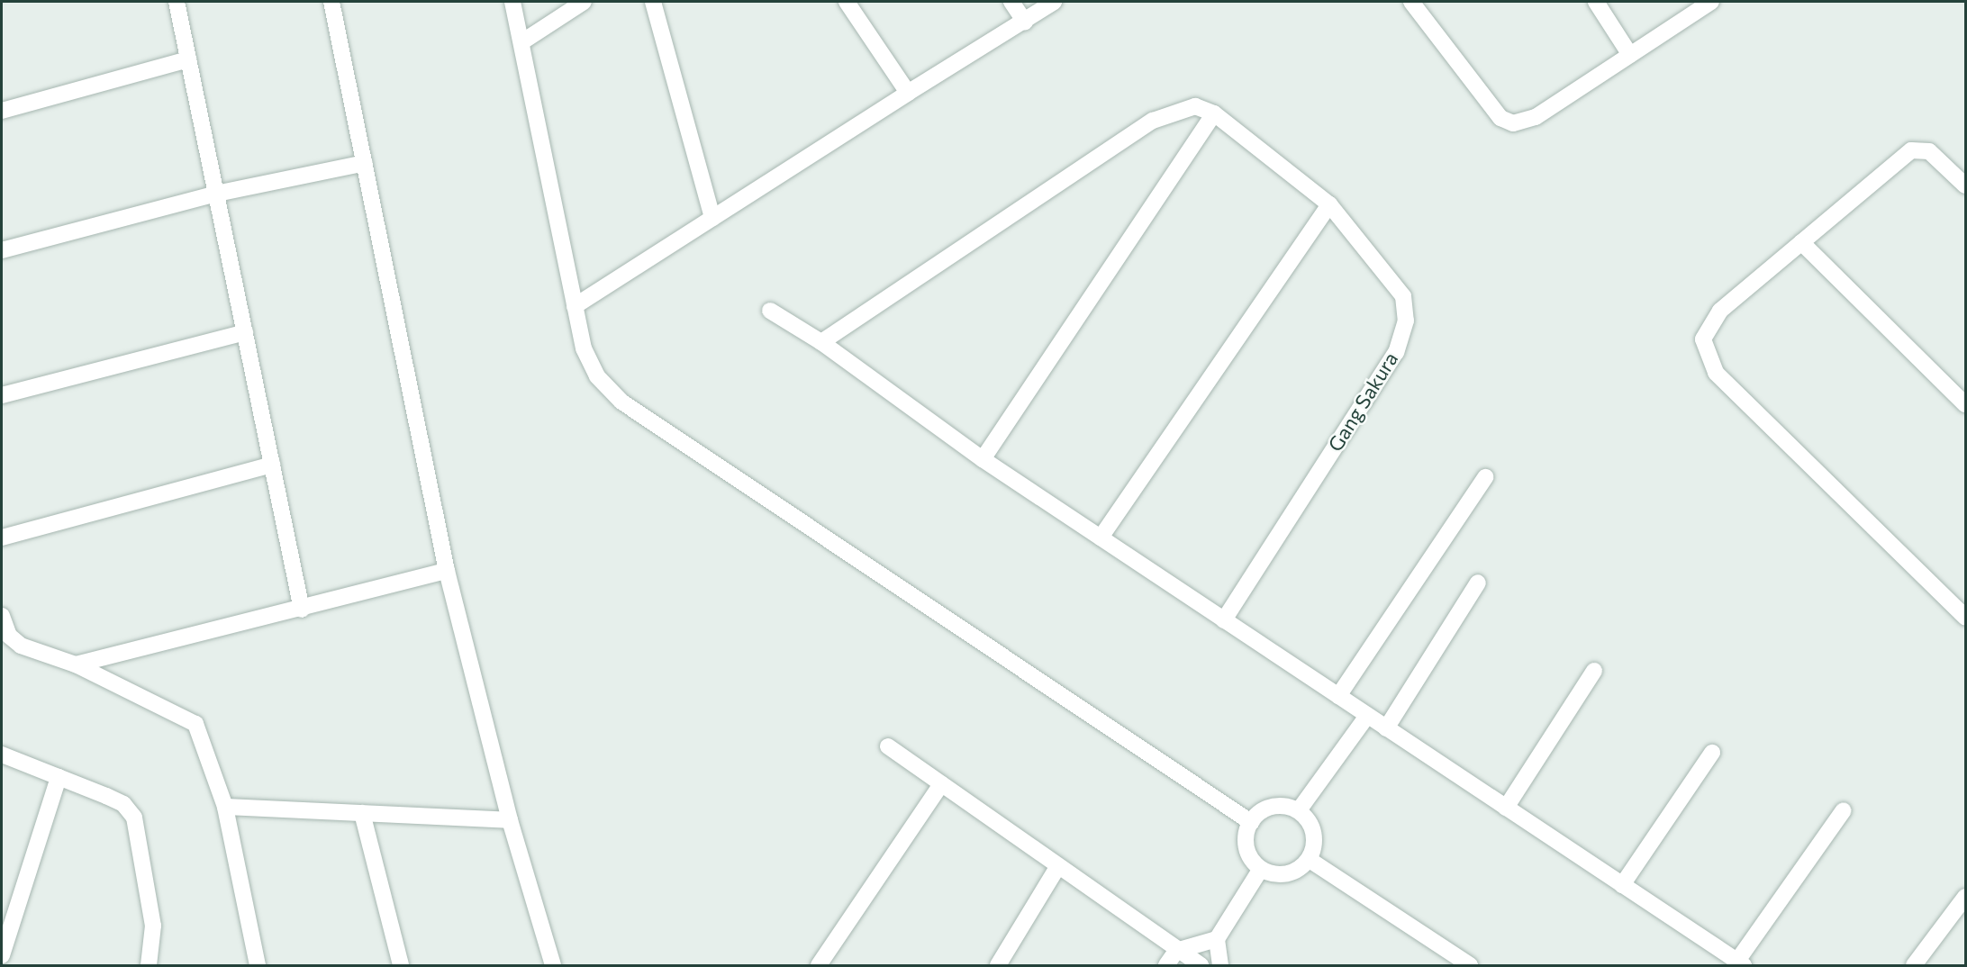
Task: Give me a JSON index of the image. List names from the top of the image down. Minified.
{"streets":{"street":["Gang Sakura"]}}
